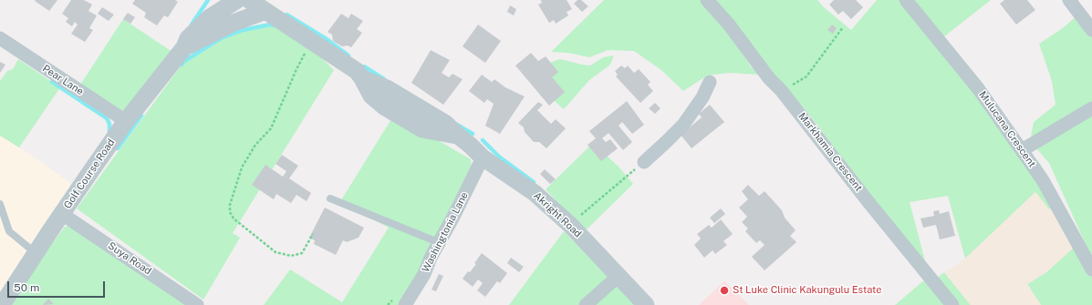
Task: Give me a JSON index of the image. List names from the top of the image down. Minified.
{"streets":{"street":["Pear Lane","Mulucana Crescent","Markhamia Crescent","Golf Course Road","Akright Road","Washingtonia Lane","Suya Road"]},"crossings":[["Pear Lane","Golf Course Road"],["Golf Course Road","Suya Road"],["Akright Road","Washingtonia Lane"]],"places":["St Luke Clinic Kakungulu Estate"],"scale_bar":"50 m"}
